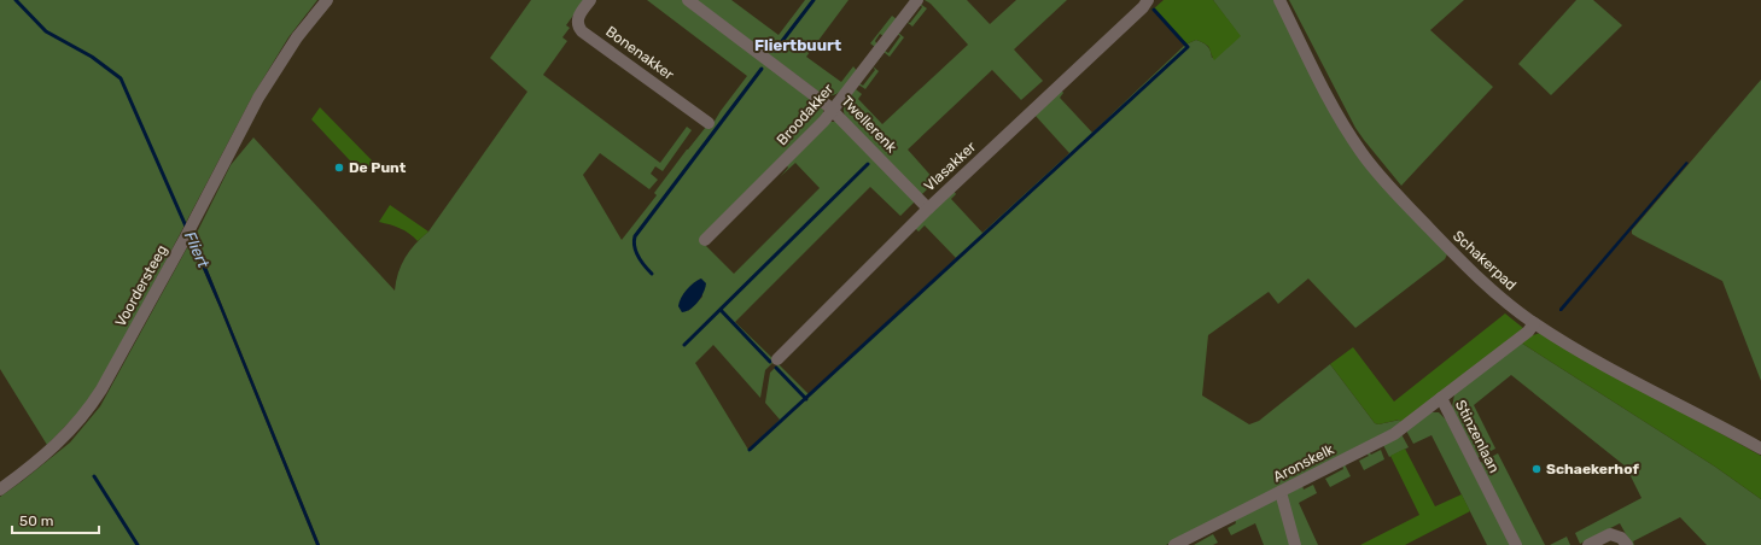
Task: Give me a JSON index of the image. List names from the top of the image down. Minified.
{"streets":{"street":["Bonenakker","Broodakker","Twellerenk","Vlasakker","Schakerpad","Voordersteeg","Stinzenlaan","Aronskelk"]},"crossings":[["Broodakker","Twellerenk"],["Twellerenk","Vlasakker"],["Schakerpad","Stinzenlaan"],["Stinzenlaan","Aronskelk"]],"districts":["Fliertbuurt"],"water":["Fliert"],"places":["De Punt","Schaekerhof"],"scale_bar":"50 m"}
